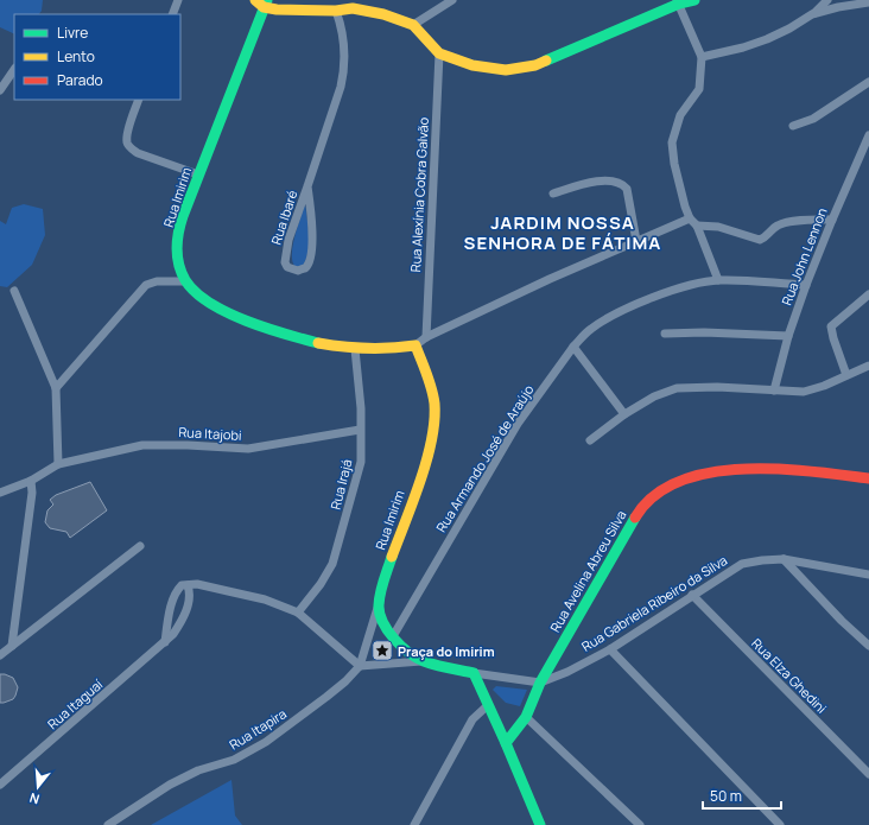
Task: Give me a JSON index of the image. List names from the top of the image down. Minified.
{"streets":{"street":["Rua Alexínia Cobra Galvão","Rua Imirim","Rua Ibaré","Rua John Lennon","Rua Itajobi","Rua Armando José de Araújo","Rua Irajá","Rua Avelina Abreu Silva","Rua Gabriela Ribeiro da Silva","Rua Elza Ghedini","Rua Itaguaí","Rua Itapira"]},"crossings":[["Rua Alexínia Cobra Galvão","Rua Imirim"],["Rua Imirim","Rua Irajá"],["Rua Imirim","Rua Itapira"],["Rua John Lennon","Rua Armando José de Araújo"],["Rua Itajobi","Rua Irajá"],["Rua Avelina Abreu Silva","Rua Gabriela Ribeiro da Silva"],["Rua Gabriela Ribeiro da Silva","Rua Elza Ghedini"]],"districts":["JARDIM NOSSA SENHORA DE FÁTIMA"],"places":{"place":["Praça do Imirim"]},"legend":["Livre","Lento","Parado"],"scale_bar":"50 m","north":"bottom"}
